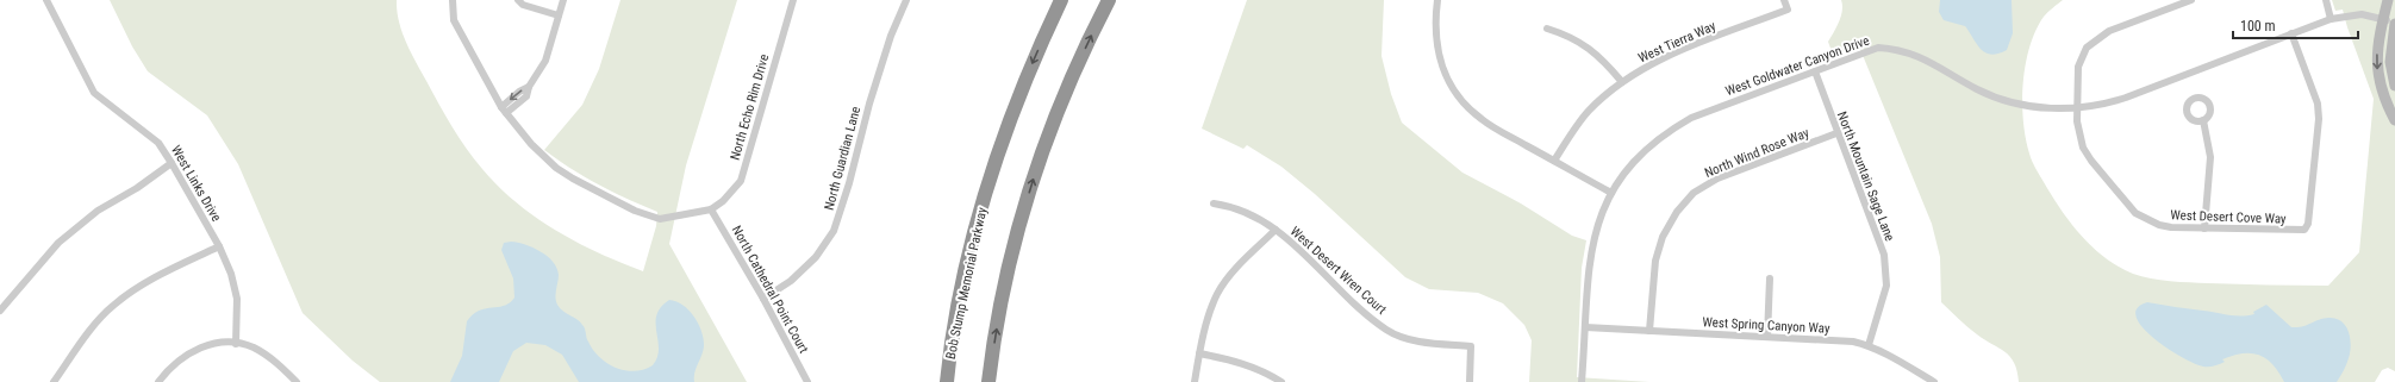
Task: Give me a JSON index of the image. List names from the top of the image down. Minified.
{"streets":{"highway":["Bob Stump Memorial Parkway"],"street":["West Tierra Way","West Goldwater Canyon Drive","North Echo Rim Drive","North Wind Rose Way","North Guardian Lane","North Mountain Sage Lane","West Links Drive","West Desert Cove Way","West Desert Wren Court","North Cathedral Point Court","West Spring Canyon Way"]},"crossings":[["West Goldwater Canyon Drive","North Mountain Sage Lane"],["West Goldwater Canyon Drive","West Desert Cove Way"],["West Goldwater Canyon Drive","West Spring Canyon Way"],["North Echo Rim Drive","North Cathedral Point Court"],["North Wind Rose Way","North Mountain Sage Lane"],["North Wind Rose Way","West Spring Canyon Way"],["North Guardian Lane","North Cathedral Point Court"],["North Mountain Sage Lane","West Spring Canyon Way"]],"scale_bar":"100 m"}
